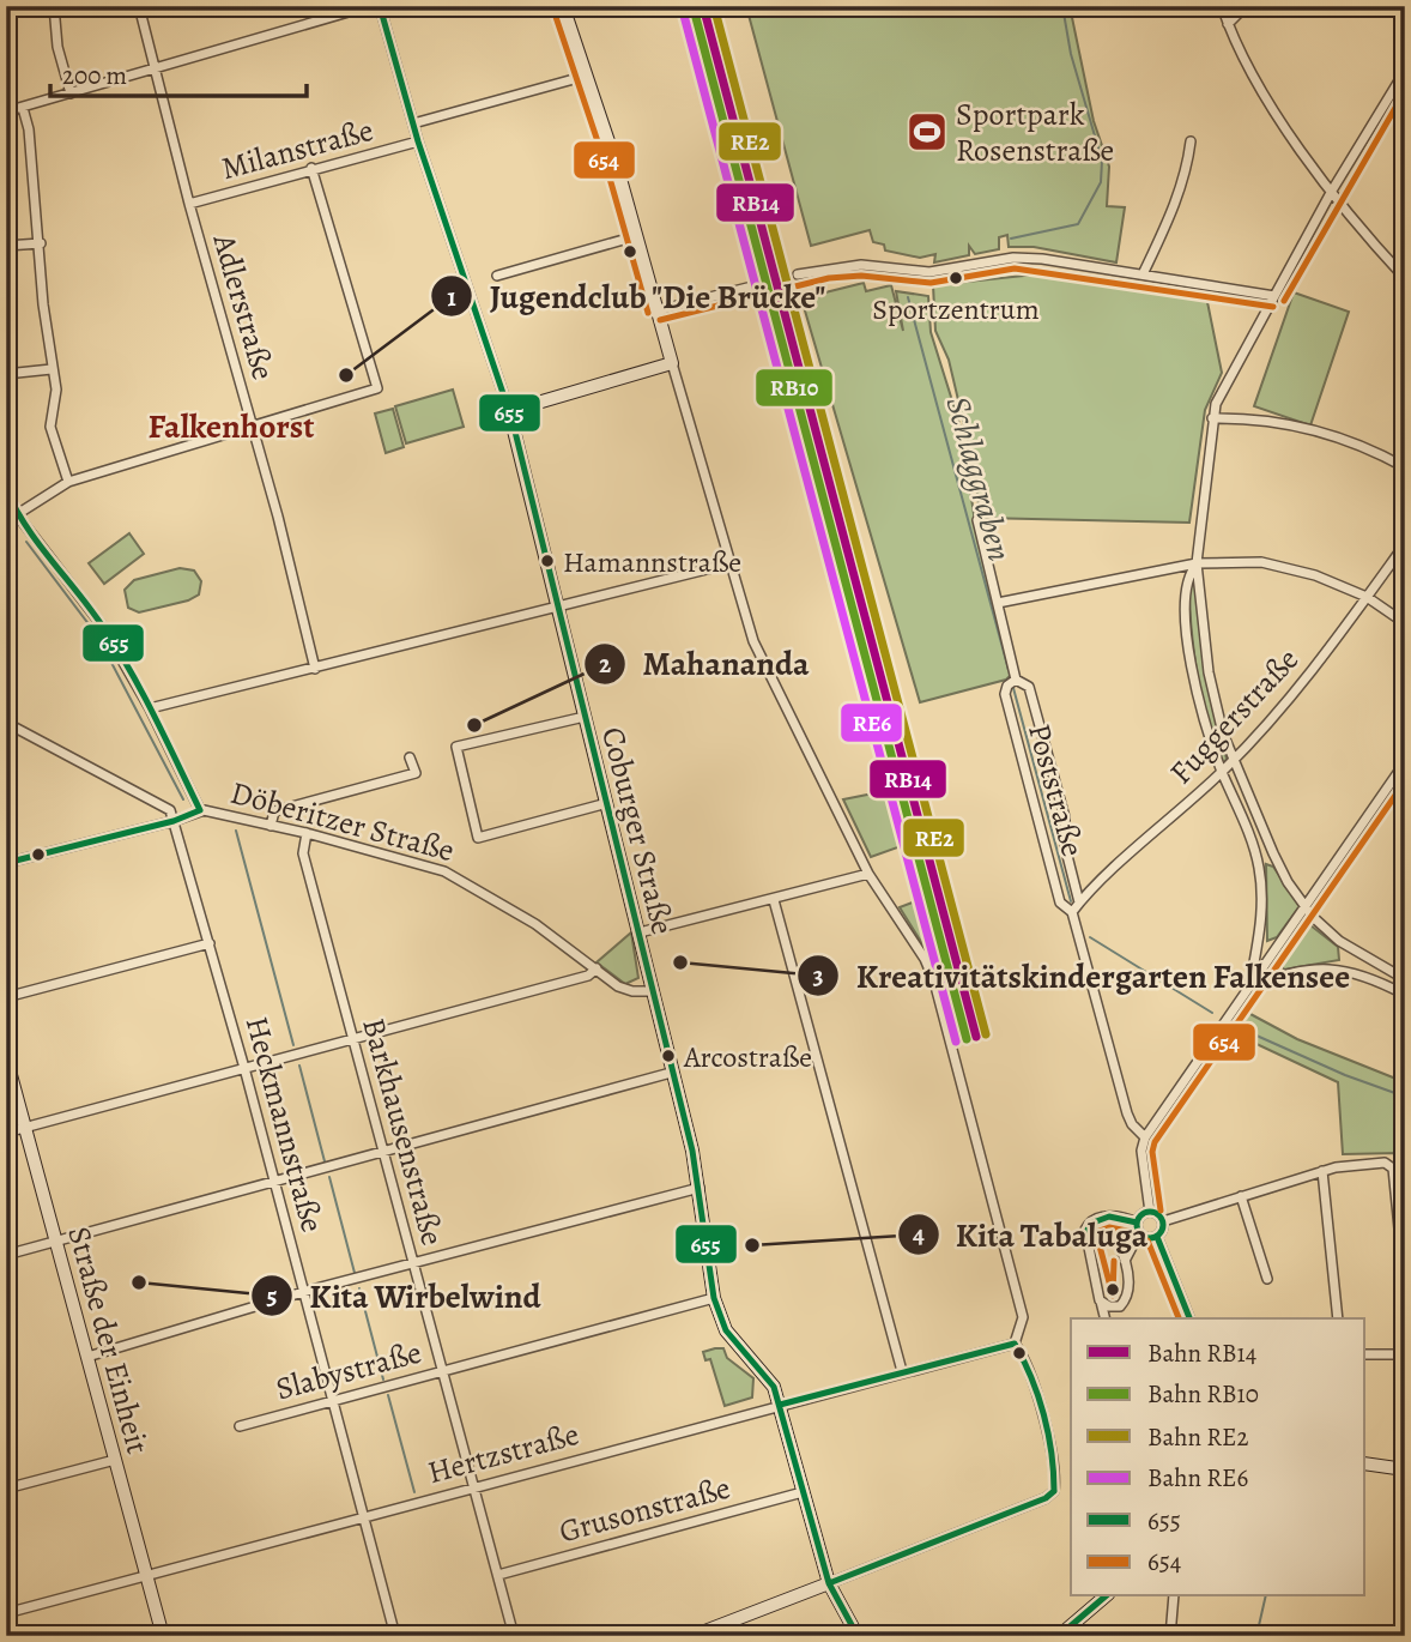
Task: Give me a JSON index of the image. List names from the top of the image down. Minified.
{"streets":{"street":["Milanstraße","Adlerstraße","Fuggerstraße","Poststraße","Döberitzer Straße","Coburger Straße","Heckmannstraße","Barkhausenstraße","Straße der Einheit","Slabystraße","Hertzstraße","Grusonstraße"]},"crossings":[["Milanstraße","Adlerstraße"],["Milanstraße","Coburger Straße"],["Fuggerstraße","Poststraße"],["Döberitzer Straße","Coburger Straße"],["Döberitzer Straße","Heckmannstraße"],["Döberitzer Straße","Barkhausenstraße"],["Heckmannstraße","Slabystraße"],["Heckmannstraße","Hertzstraße"],["Barkhausenstraße","Slabystraße"],["Barkhausenstraße","Hertzstraße"],["Barkhausenstraße","Grusonstraße"],["Straße der Einheit","Hertzstraße"]],"districts":["Falkenhorst"],"water":["Schlaggraben"],"places":{"sports":["Sportpark Rosenstraße"],"other":["Sportzentrum","Jugendclub \"Die Brücke\"","Hamannstraße","Mahananda","Kreativitätskindergarten Falkensee","Arcostraße","Kita Tabaluga","Kita Wirbelwind"]},"lines":["rail line RB14","rail line RE2","transit line 655","rail line RB10","transit line 654","rail line RE6"],"legend":["Bahn RB14","Bahn RB10","Bahn RE2","Bahn RE6","655","654"],"scale_bar":"200 m"}
